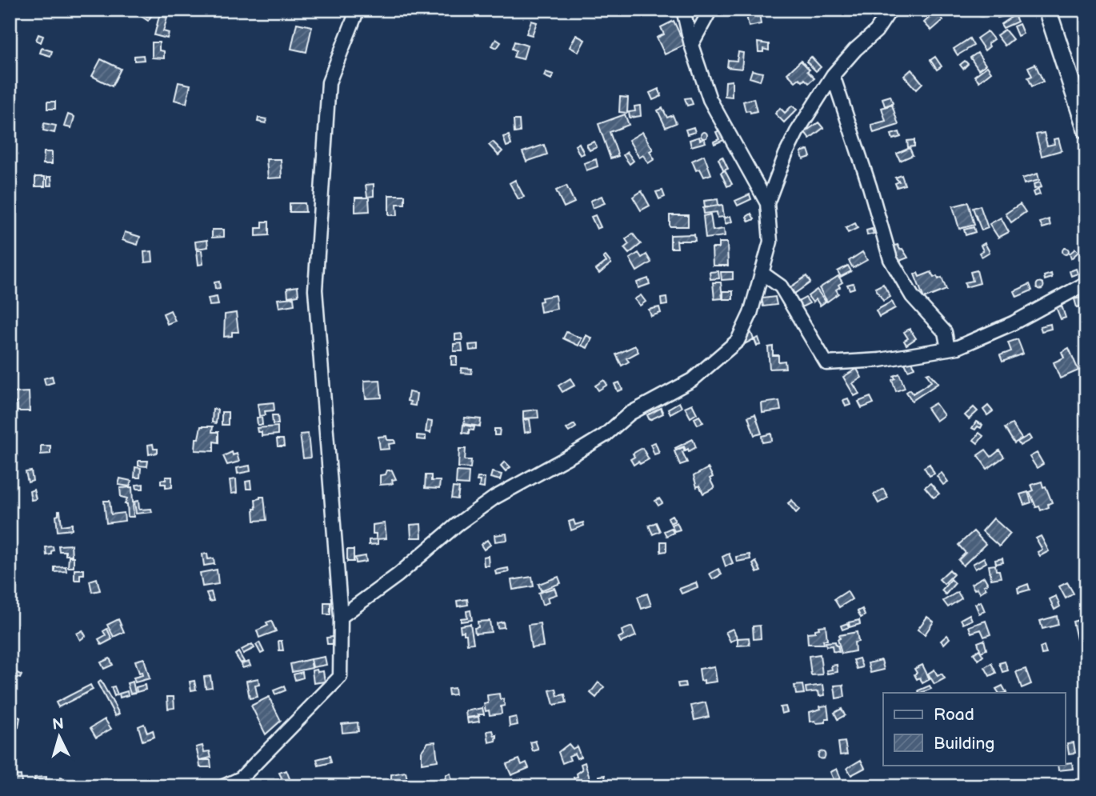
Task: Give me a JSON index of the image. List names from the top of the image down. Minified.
{"legend":["Road","Building"],"north":"top"}
